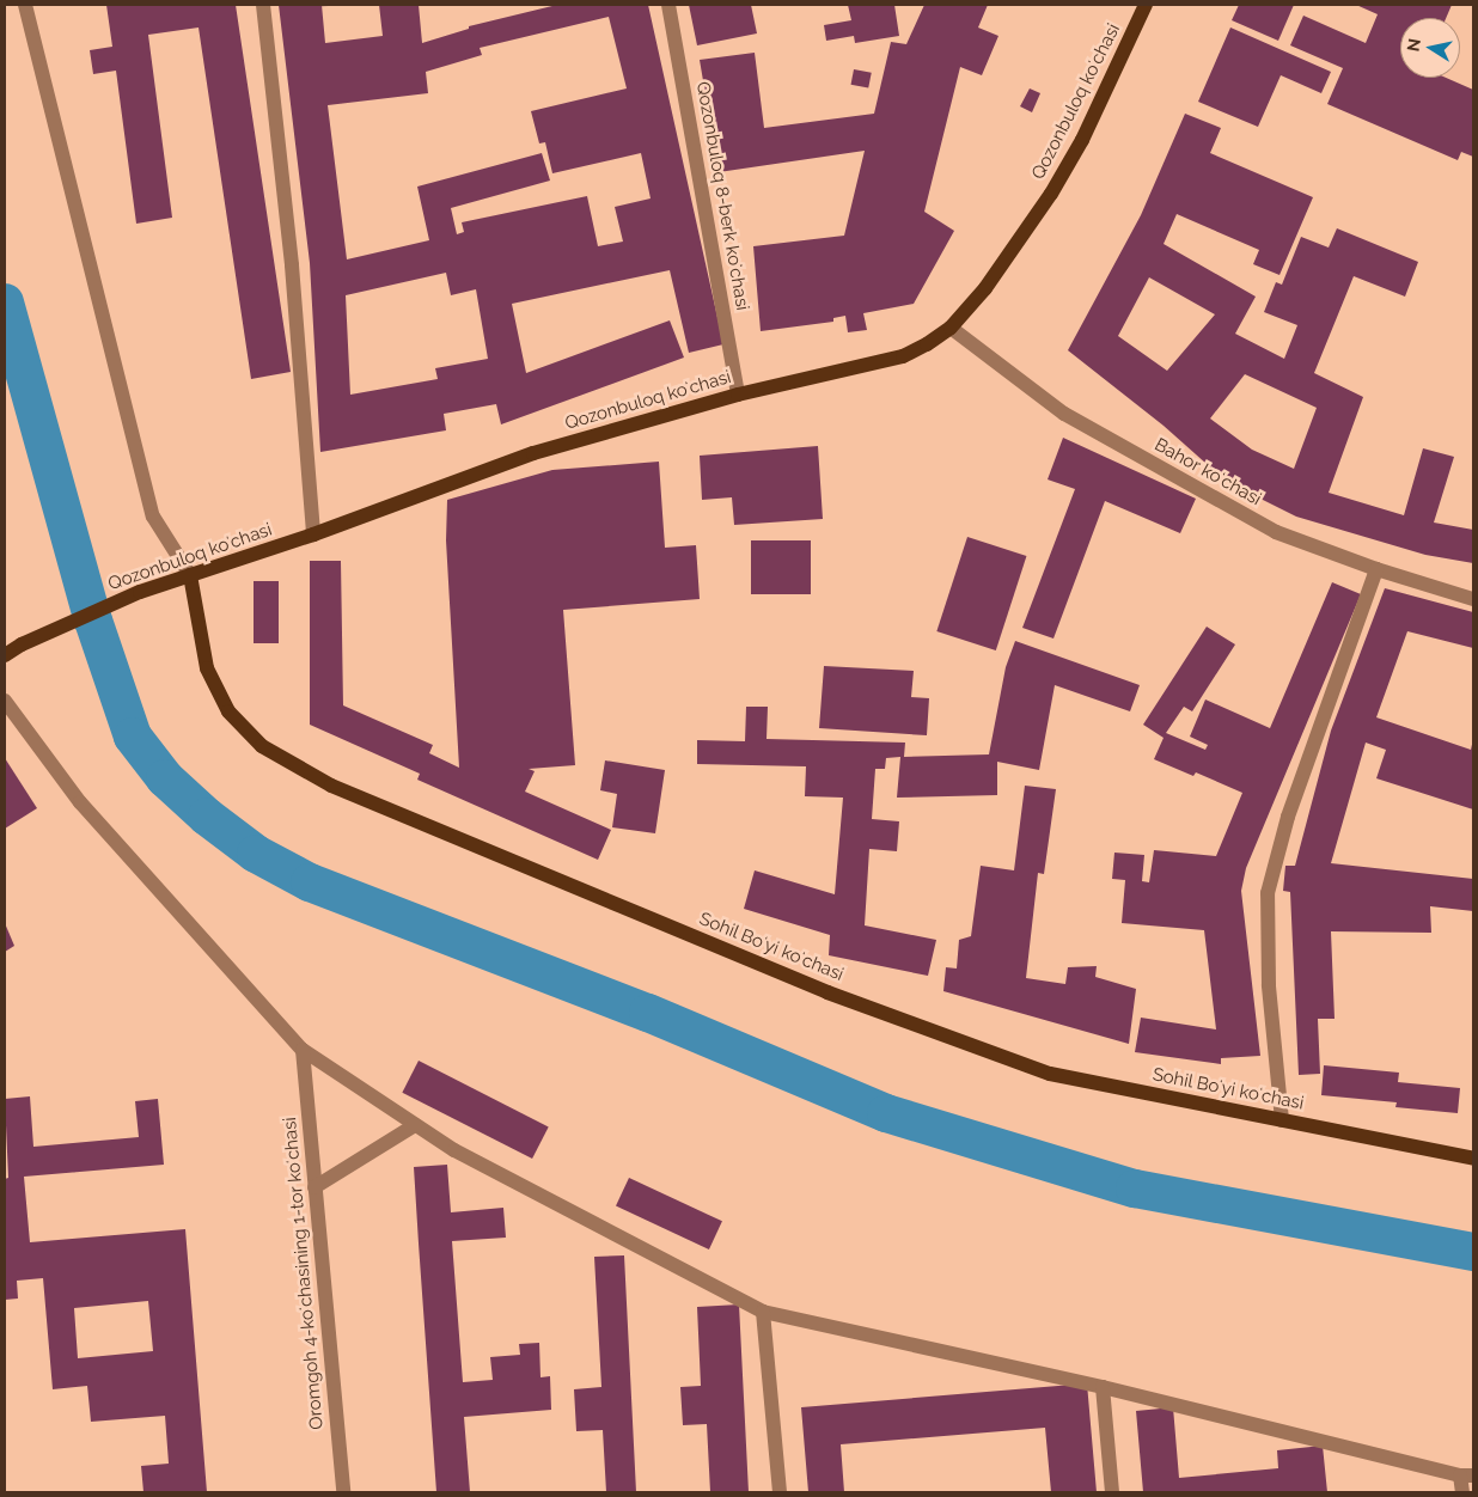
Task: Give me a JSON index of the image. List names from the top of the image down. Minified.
{"streets":{"main road":["Qozonbuloq koʻchasi","Sohil Boʻyi koʻchasi"],"street":["Qozonbuloq 8-berk koʻchasi","Bahor koʻchasi","Oromgoh 4-koʻchasining 1-tor koʻchasi"]},"crossings":[["Qozonbuloq koʻchasi","Qozonbuloq 8-berk koʻchasi"],["Qozonbuloq koʻchasi","Bahor koʻchasi"],["Qozonbuloq koʻchasi","Sohil Boʻyi koʻchasi"]],"north":"left"}
